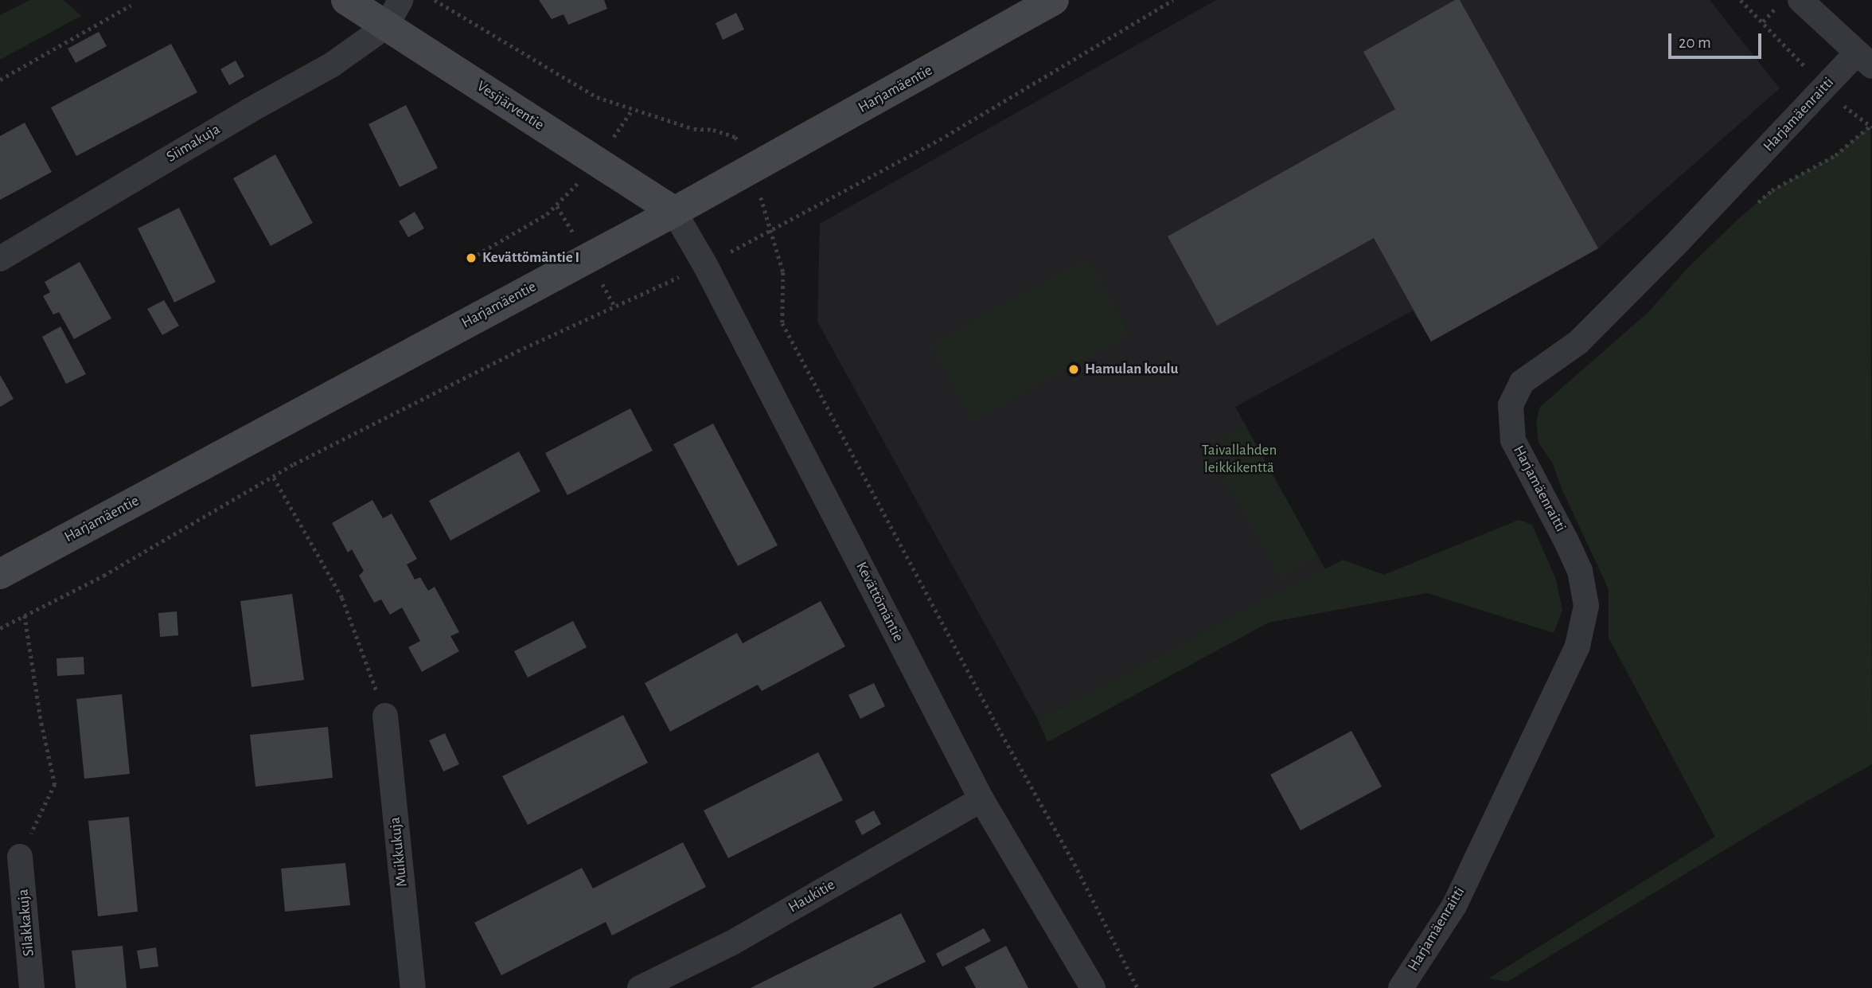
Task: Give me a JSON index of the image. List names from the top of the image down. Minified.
{"streets":{"street":["Harjamäentie","Vesijärventie","Harjamäenraitti","Siimakuja","Kevättömäntie","Muikkukuja","Haukitie","Silakkakuja"]},"crossings":[["Harjamäentie","Vesijärventie"],["Harjamäentie","Kevättömäntie"],["Vesijärventie","Siimakuja"],["Vesijärventie","Kevättömäntie"],["Kevättömäntie","Haukitie"]],"parks":["Taivallahden leikkikenttä"],"places":["Kevättömäntie I","Hamulan koulu"],"scale_bar":"20 m"}
